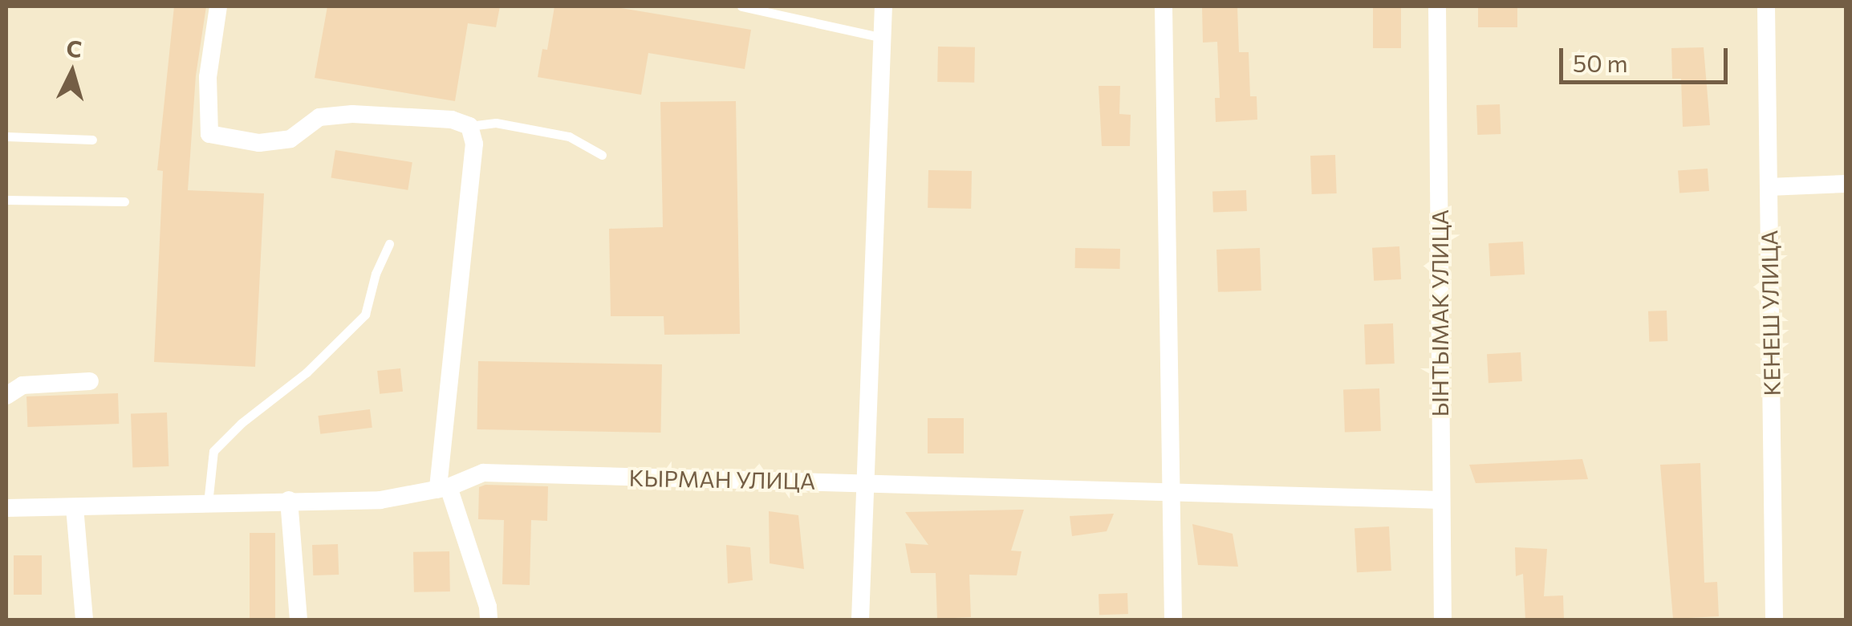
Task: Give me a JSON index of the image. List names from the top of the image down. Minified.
{"streets":{"street":["ЫНТЫМАК УЛИЦА","КЕНЕШ УЛИЦА","КЫРМАН УЛИЦА"]},"crossings":[["ЫНТЫМАК УЛИЦА","КЫРМАН УЛИЦА"]],"scale_bar":"50 m","north":"top"}
